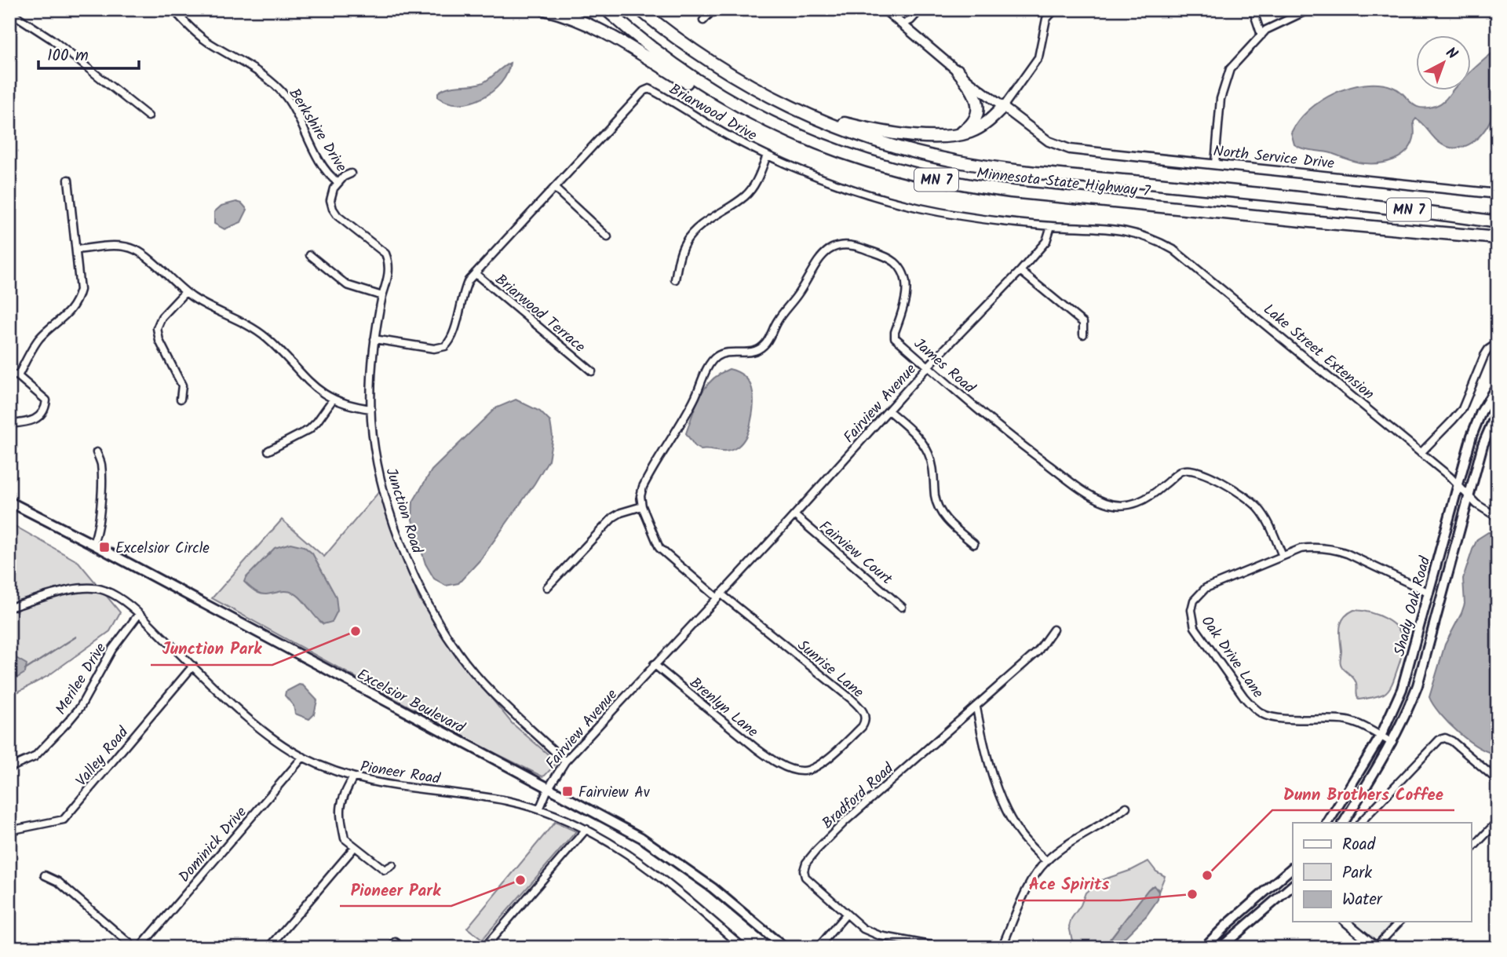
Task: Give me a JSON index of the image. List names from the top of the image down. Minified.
{"streets":{"highway":["MN 7","Minnesota State Highway 7"],"main road":["Shady Oak Road","Excelsior Boulevard"],"street":["Briarwood Drive","Berkshire Drive","North Service Drive","Briarwood Terrace","Lake Street Extension","James Road","Fairview Avenue","Junction Road","Fairview Court","Oak Drive Lane","Sunrise Lane","Merilee Drive","Brenlyn Lane","Valley Road","Pioneer Road","Bradford Road","Dominick Drive"]},"crossings":[["Briarwood Drive","Briarwood Terrace"],["Briarwood Drive","Lake Street Extension"],["Briarwood Drive","Fairview Avenue"],["Briarwood Drive","Junction Road"],["Berkshire Drive","Junction Road"],["Lake Street Extension","Shady Oak Road"],["James Road","Fairview Avenue"],["James Road","Oak Drive Lane"],["James Road","Sunrise Lane"],["Fairview Avenue","Junction Road"],["Fairview Avenue","Fairview Court"],["Fairview Avenue","Sunrise Lane"],["Fairview Avenue","Excelsior Boulevard"],["Fairview Avenue","Brenlyn Lane"],["Fairview Avenue","Pioneer Road"],["Shady Oak Road","Oak Drive Lane"],["Sunrise Lane","Brenlyn Lane"],["Merilee Drive","Pioneer Road"],["Valley Road","Pioneer Road"],["Pioneer Road","Dominick Drive"]],"places":{"transit":["Excelsior Circle","Fairview Av"],"other":["Junction Park","Dunn Brothers Coffee","Pioneer Park","Ace Spirits"]},"legend":["Road","Park","Water"],"scale_bar":"100 m","north":"top right"}
